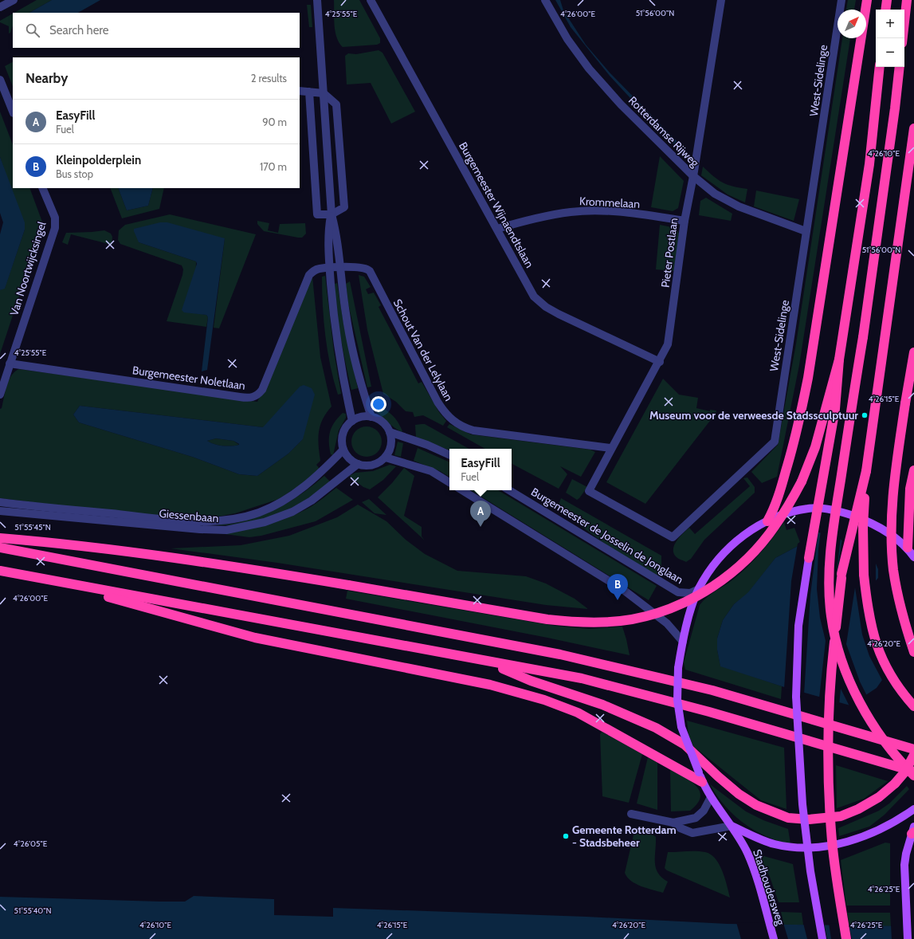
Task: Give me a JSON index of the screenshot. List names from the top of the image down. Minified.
{"streets":{"main road":["Stadhoudersweg"],"street":["West-Sidelinge","Rotterdamse Rijweg","Krommelaan","Burgemeester Wijnaendtslaan","Pieter Postlaan","Van Noortwijcksingel","Schout Van der Lelylaan","Burgemeester Noletlaan","Giessenbaan","Burgemeester de Josselin de Jonglaan"]},"crossings":[["West-Sidelinge","Rotterdamse Rijweg"],["West-Sidelinge","Pieter Postlaan"],["Rotterdamse Rijweg","Pieter Postlaan"],["Krommelaan","Burgemeester Wijnaendtslaan"],["Krommelaan","Pieter Postlaan"],["Burgemeester Wijnaendtslaan","Pieter Postlaan"],["Pieter Postlaan","Schout Van der Lelylaan"],["Van Noortwijcksingel","Burgemeester Noletlaan"],["Schout Van der Lelylaan","Burgemeester Noletlaan"],["Burgemeester de Josselin de Jonglaan","Stadhoudersweg"]],"places":["Museum voor de verweesde Stadssculptuur","Gemeente Rotterdam - Stadsbeheer"],"north":"top right","page":{"map_buttons":["+","−"],"search":"Search here","heading":["Nearby","2 results"],"list":[{"mark":"A","name":"EasyFill","note":"Fuel","value":"90 m"},{"mark":"B","name":"Kleinpolderplein","note":"Bus stop","value":"170 m"}],"popup":["EasyFill","Fuel"],"pins":["A","B"]},"coordinates":["51°56'00\"N","4°25'55\"E","4°26'00\"E","4°26'10\"E","4°26'15\"E","51°55'45\"N","4°26'20\"E","4°26'05\"E","4°26'25\"E","51°55'40\"N"]}
